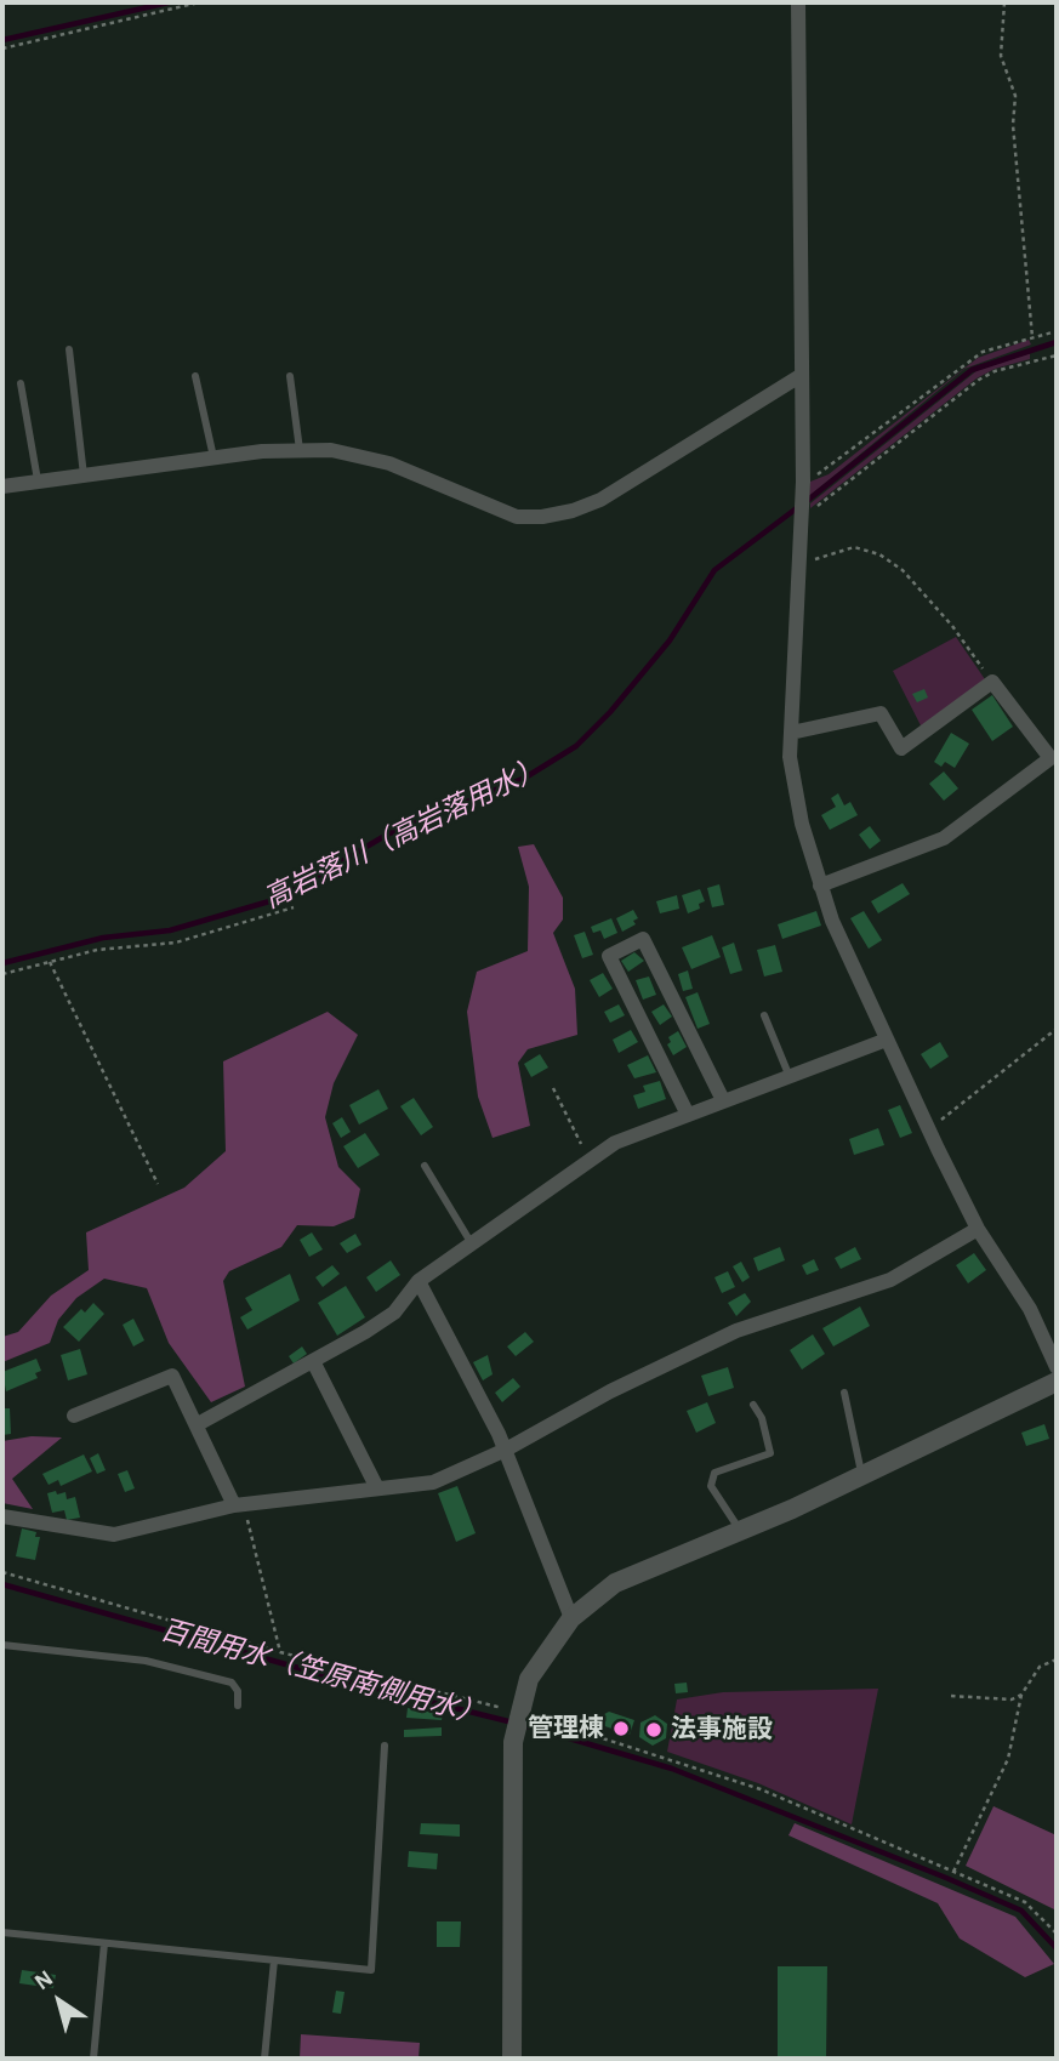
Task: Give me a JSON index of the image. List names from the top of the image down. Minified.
{"water":["高岩落川（高岩落用水）","百間用水（笠原南側用水）"],"places":["管理棟","法事施設"],"north":"top left"}
